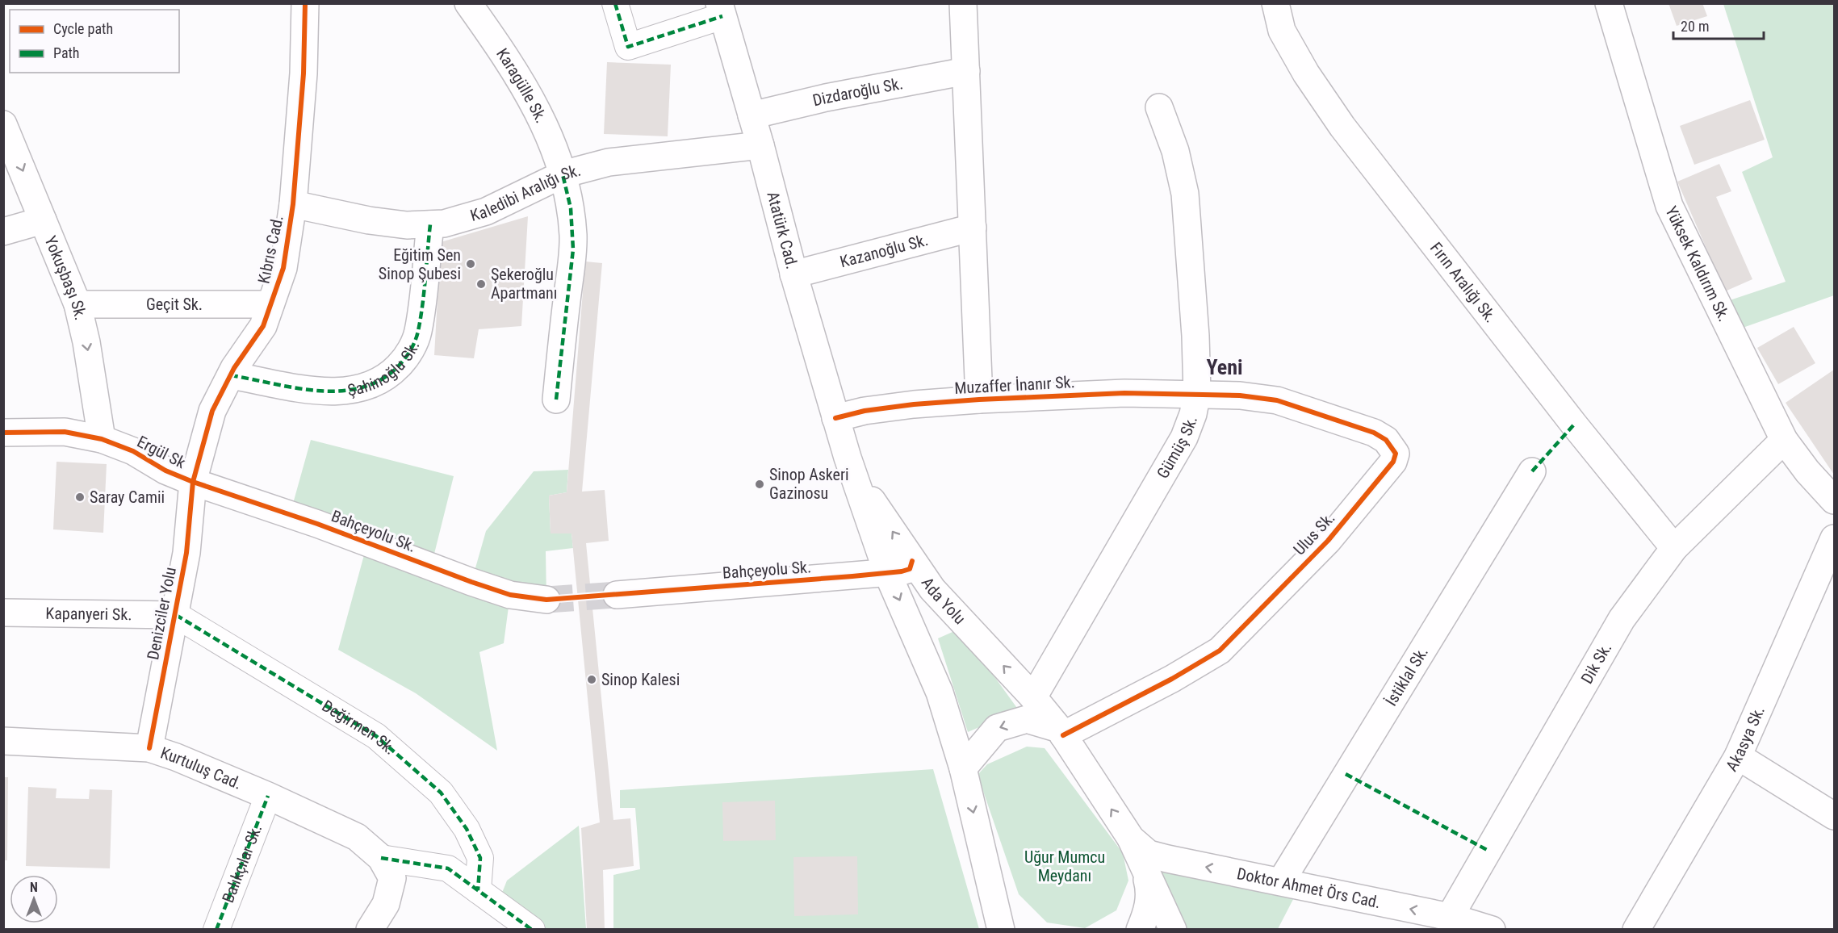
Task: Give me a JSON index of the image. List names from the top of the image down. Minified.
{"streets":{"street":["Karagülle Sk.","Dizdaroğlu Sk.","Kaledibi Aralığı Sk.","Atatürk Cad.","Kıbrıs Cad.","Kazanoğlu Sk.","Yüksek Kaldırım Sk.","Yokuşbaşı Sk.","Fırın Aralığı Sk.","Geçit Sk.","Şahinoğlu Sk.","Muzaffer İnanır Sk.","Gümüş Sk.","Ergül Sk","Bahçeyolu Sk.","Ulus Sk.","Ada Yolu","Kapanyeri Sk.","Denizciler Yolu","Dik Sk.","İstiklal Sk.","Değirmen Sk.","Akasya Sk.","Kurtuluş Cad.","Balıkçılar Sk.","Doktor Ahmet Örs Cad."]},"crossings":[["Karagülle Sk.","Kaledibi Aralığı Sk."],["Dizdaroğlu Sk.","Atatürk Cad."],["Kaledibi Aralığı Sk.","Atatürk Cad."],["Kaledibi Aralığı Sk.","Kıbrıs Cad."],["Kaledibi Aralığı Sk.","Şahinoğlu Sk."],["Atatürk Cad.","Kazanoğlu Sk."],["Atatürk Cad.","Muzaffer İnanır Sk."],["Atatürk Cad.","Ada Yolu"],["Kıbrıs Cad.","Geçit Sk."],["Kıbrıs Cad.","Şahinoğlu Sk."],["Kıbrıs Cad.","Ergül Sk"],["Kıbrıs Cad.","Bahçeyolu Sk."],["Kıbrıs Cad.","Denizciler Yolu"],["Yüksek Kaldırım Sk.","Dik Sk."],["Yokuşbaşı Sk.","Geçit Sk."],["Yokuşbaşı Sk.","Ergül Sk"],["Fırın Aralığı Sk.","Dik Sk."],["Muzaffer İnanır Sk.","Gümüş Sk."],["Muzaffer İnanır Sk.","Ulus Sk."],["Gümüş Sk.","Ulus Sk."],["Gümüş Sk.","Ada Yolu"],["Ergül Sk","Bahçeyolu Sk."],["Ergül Sk","Denizciler Yolu"],["Bahçeyolu Sk.","Ada Yolu"],["Bahçeyolu Sk.","Denizciler Yolu"],["Ulus Sk.","Ada Yolu"],["Ada Yolu","Doktor Ahmet Örs Cad."],["Kapanyeri Sk.","Denizciler Yolu"],["Kapanyeri Sk.","Değirmen Sk."],["Denizciler Yolu","Değirmen Sk."],["Denizciler Yolu","Kurtuluş Cad."],["Dik Sk.","Doktor Ahmet Örs Cad."],["İstiklal Sk.","Doktor Ahmet Örs Cad."],["Kurtuluş Cad.","Balıkçılar Sk."]],"one_way":["Yokuşbaşı Sk.","Doktor Ahmet Örs Cad."],"districts":["Yeni"],"parks":["Uğur Mumcu Meydanı"],"places":["Eğitim Sen Sinop Şubesi","Şekeroğlu Apartmanı","Sinop Askeri Gazinosu","Saray Camii","Sinop Kalesi"],"legend":["Cycle path","Path"],"scale_bar":"20 m","north":"top"}
